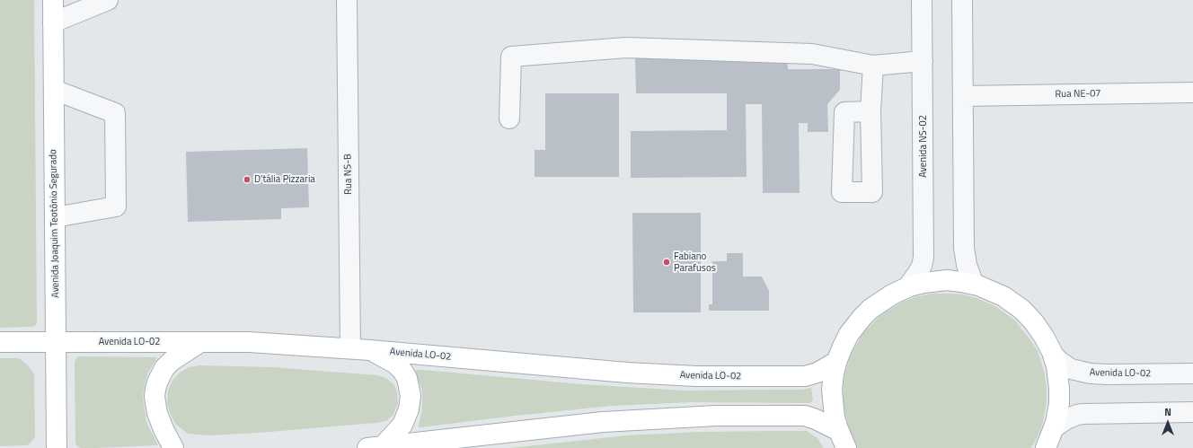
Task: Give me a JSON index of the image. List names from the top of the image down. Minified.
{"streets":{"main road":["Avenida NS-02","Avenida Joaquim Teotônio Segurado","Avenida LO-02"],"street":["Rua NE-07","Rua NS-B"]},"crossings":[["Avenida NS-02","Avenida LO-02"],["Rua NS-B","Avenida LO-02"],["Avenida Joaquim Teotônio Segurado","Avenida LO-02"]],"places":["D'tália Pizzaria","Fabiano Parafusos"],"north":"top"}
